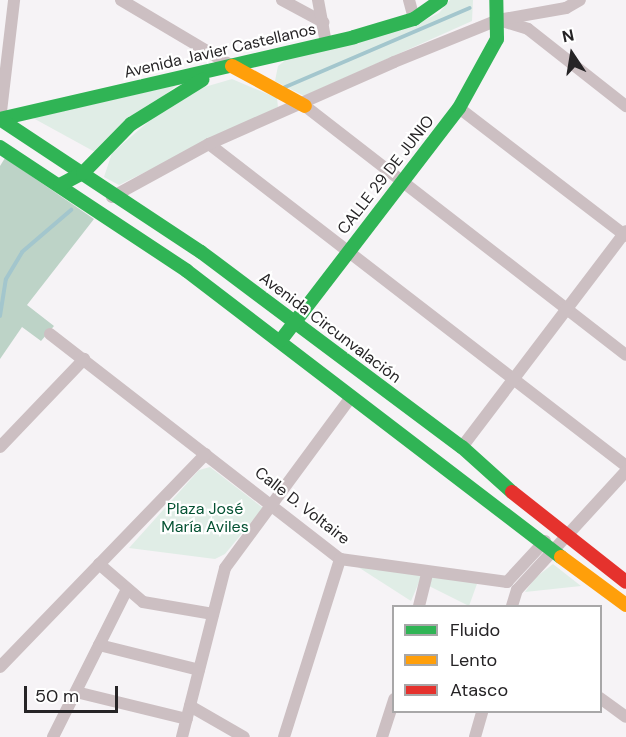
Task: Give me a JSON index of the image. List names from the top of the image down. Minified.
{"streets":{"main road":["Avenida Javier Castellanos","CALLE 29 DE JUNIO","Avenida Circunvalación"],"street":["Calle D. Voltaire"]},"crossings":[["Avenida Javier Castellanos","Avenida Circunvalación"],["CALLE 29 DE JUNIO","Avenida Circunvalación"],["Avenida Circunvalación","Calle D. Voltaire"]],"parks":["Plaza José María Aviles"],"legend":["Fluido","Lento","Atasco"],"scale_bar":"50 m","north":"top"}
